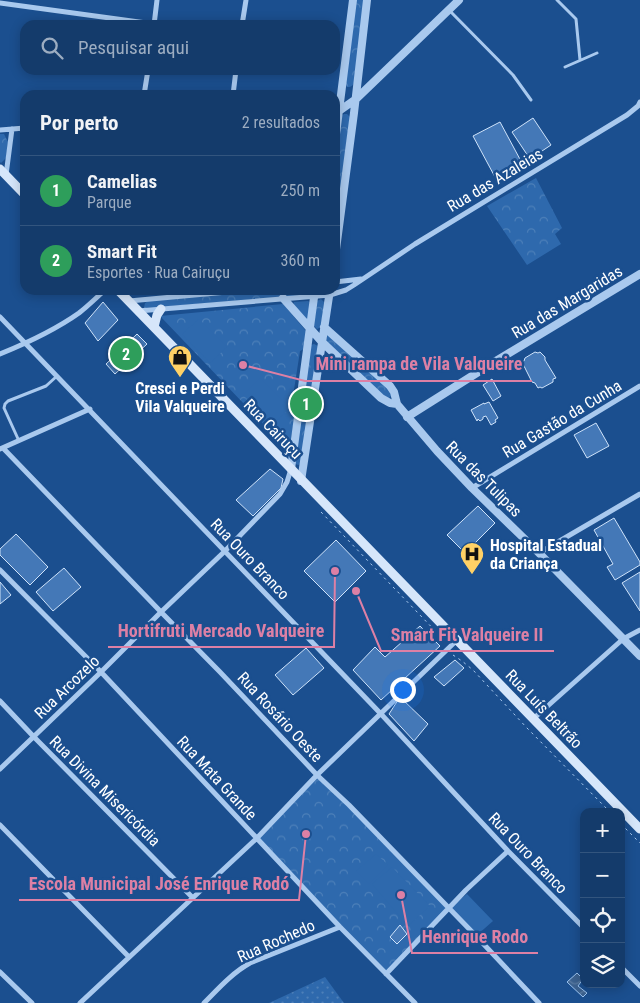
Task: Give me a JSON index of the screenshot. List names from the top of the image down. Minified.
{"streets":{"main road":["Rua Cairuçu","Rua Luís Beltrão"],"street":["Rua das Azaleias","Rua das Margaridas","Rua Gastão da Cunha","Rua das Tulipas","Rua Ouro Branco","Rua Arcozelo","Rua Rosário Oeste","Rua Mata Grande","Rua Divina Misericórdia","Rua Rochedo"]},"crossings":[["Rua das Azaleias","Rua Cairuçu"],["Rua das Azaleias","Rua das Tulipas"],["Rua das Margaridas","Rua das Tulipas"],["Rua Gastão da Cunha","Rua das Tulipas"],["Rua Cairuçu","Rua Arcozelo"],["Rua Cairuçu","Rua Luís Beltrão"],["Rua Ouro Branco","Rua Arcozelo"],["Rua Arcozelo","Rua Rosário Oeste"],["Rua Arcozelo","Rua Mata Grande"],["Rua Arcozelo","Rua Divina Misericórdia"],["Rua Mata Grande","Rua Rochedo"]],"places":{"other":["Mini rampa de Vila Valqueire","Hortifruti Mercado Valqueire","Smart Fit Valqueire II","Escola Municipal José Enrique Rodó","Henrique Rodo"],"shop":["Cresci e Perdi Vila Valqueire"],"hospital":["Hospital Estadual da Criança"]},"page":{"search":"Pesquisar aqui","heading":["Por perto","2 resultados"],"list":[{"mark":"1","name":"Camelias","note":"Parque","value":"250 m"},{"mark":"2","name":"Smart Fit","note":"Esportes · Rua Cairuçu","value":"360 m"}],"pins":["2","1"],"map_buttons":["+","−"]}}
